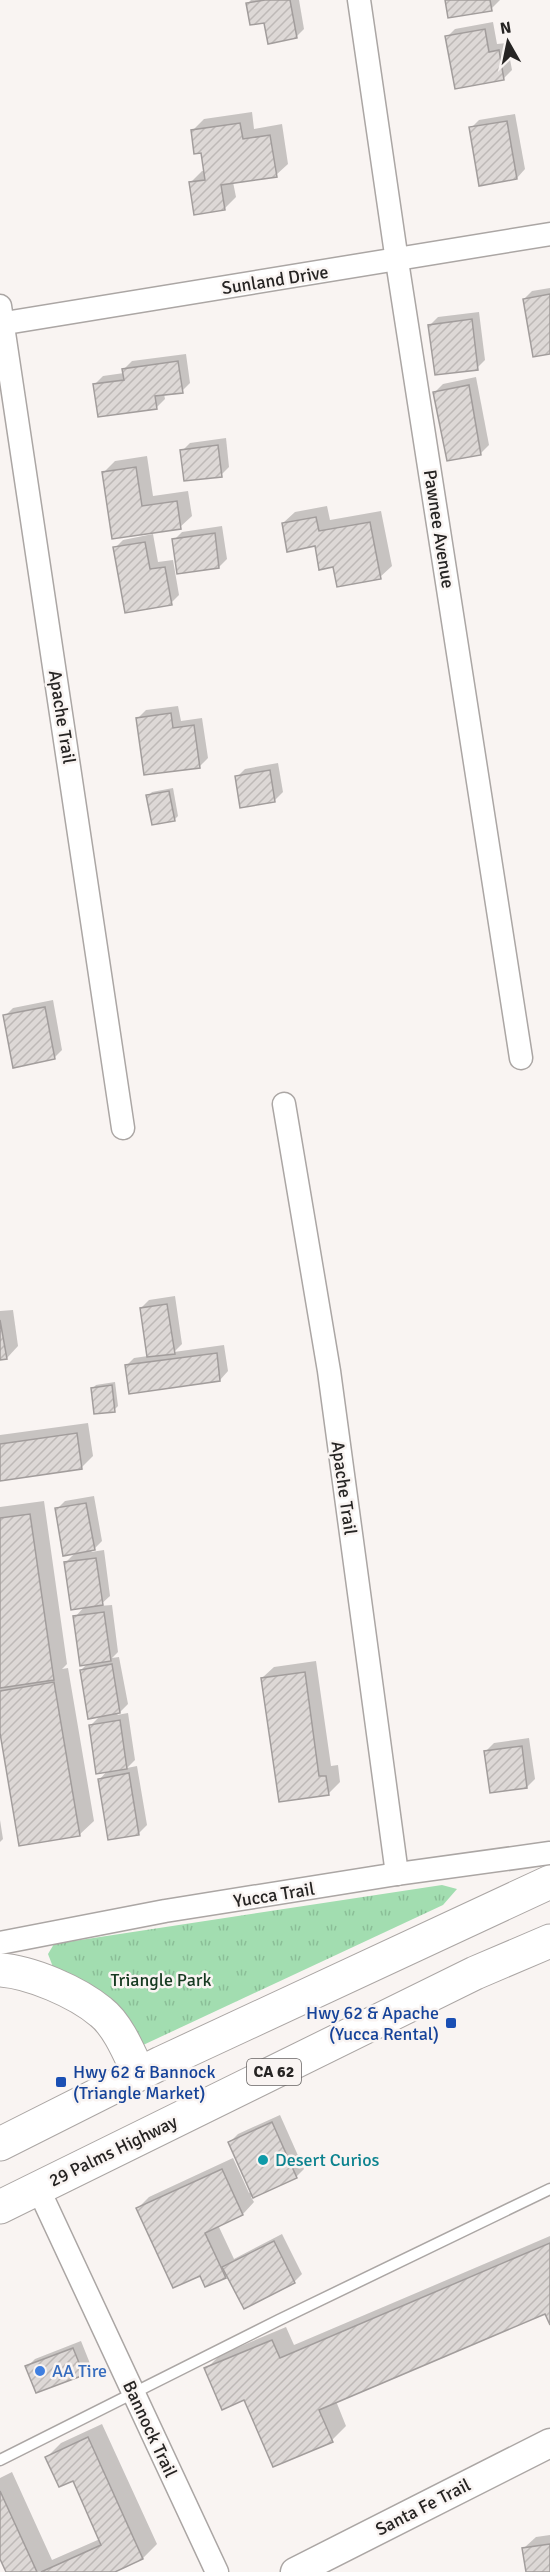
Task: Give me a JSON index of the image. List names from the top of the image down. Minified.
{"streets":{"main road":["CA 62","29 Palms Highway"],"street":["Sunland Drive","Pawnee Avenue","Apache Trail","Yucca Trail","Bannock Trail","Santa Fe Trail"]},"crossings":[["Sunland Drive","Pawnee Avenue"],["Sunland Drive","Apache Trail"],["Apache Trail","Yucca Trail"],["29 Palms Highway","Bannock Trail"]],"parks":["Triangle Park"],"places":{"transit":["Hwy 62 & Apache (Yucca Rental)","Hwy 62 & Bannock (Triangle Market)"],"other":["Desert Curios","AA Tire"]},"north":"top"}
